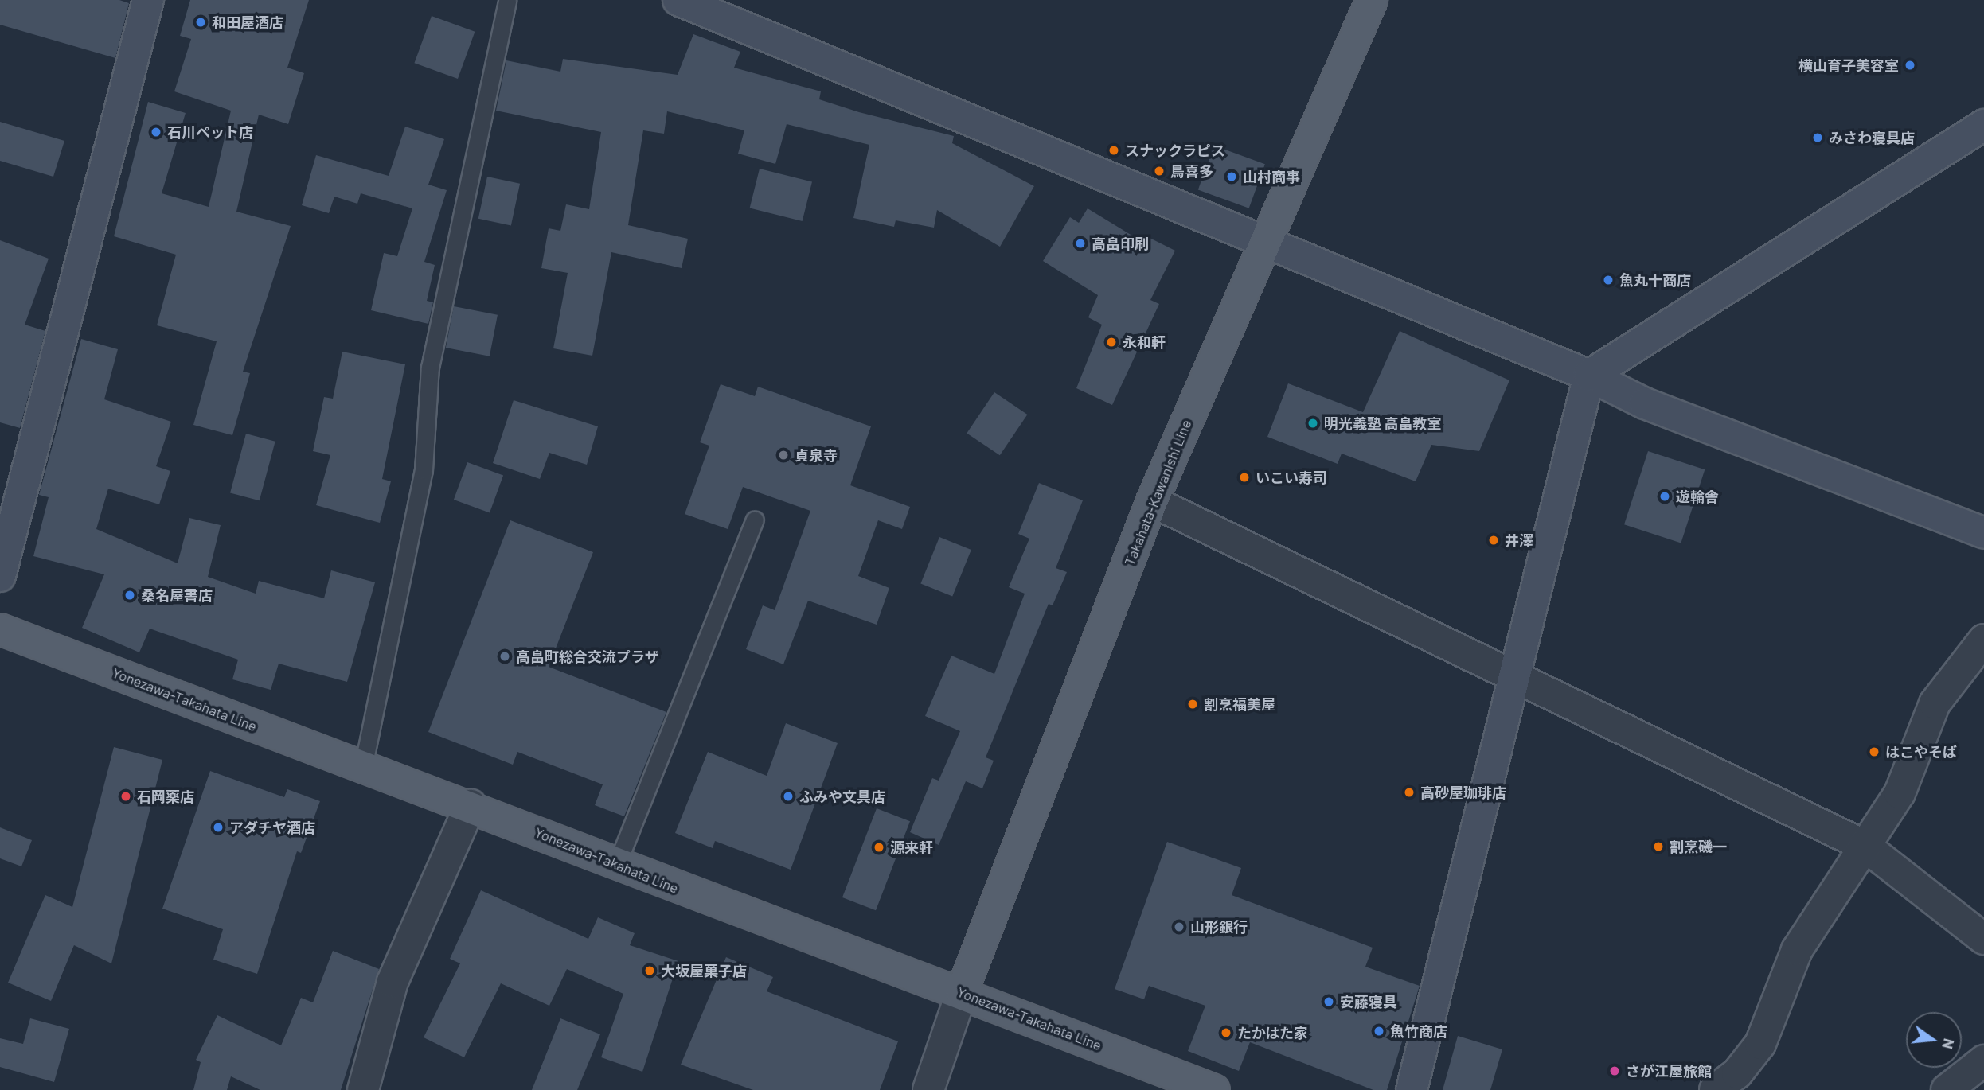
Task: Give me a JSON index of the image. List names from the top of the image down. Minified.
{"streets":{"main road":["Takahata-Kawanishi Line","Yonezawa-Takahata Line"]},"crossings":[["Takahata-Kawanishi Line","Yonezawa-Takahata Line"]],"places":["和田屋酒店","横山育子美容室","石川ペット店","みさわ寝具店","スナックラピス","鳥喜多","山村商事","高畠印刷","魚丸十商店","永和軒","明光義塾 高畠教室","貞泉寺","いこい寿司","遊輪舎","井澤","桑名屋書店","高畠町総合交流プラザ","割烹福美屋","はこやそば","高砂屋珈琲店","石岡薬店","ふみや文具店","アダチヤ酒店","割烹磯一","源来軒","山形銀行","大坂屋菓子店","安藤寝具","魚竹商店","たかはた家","さが江屋旅館"],"north":"right"}
